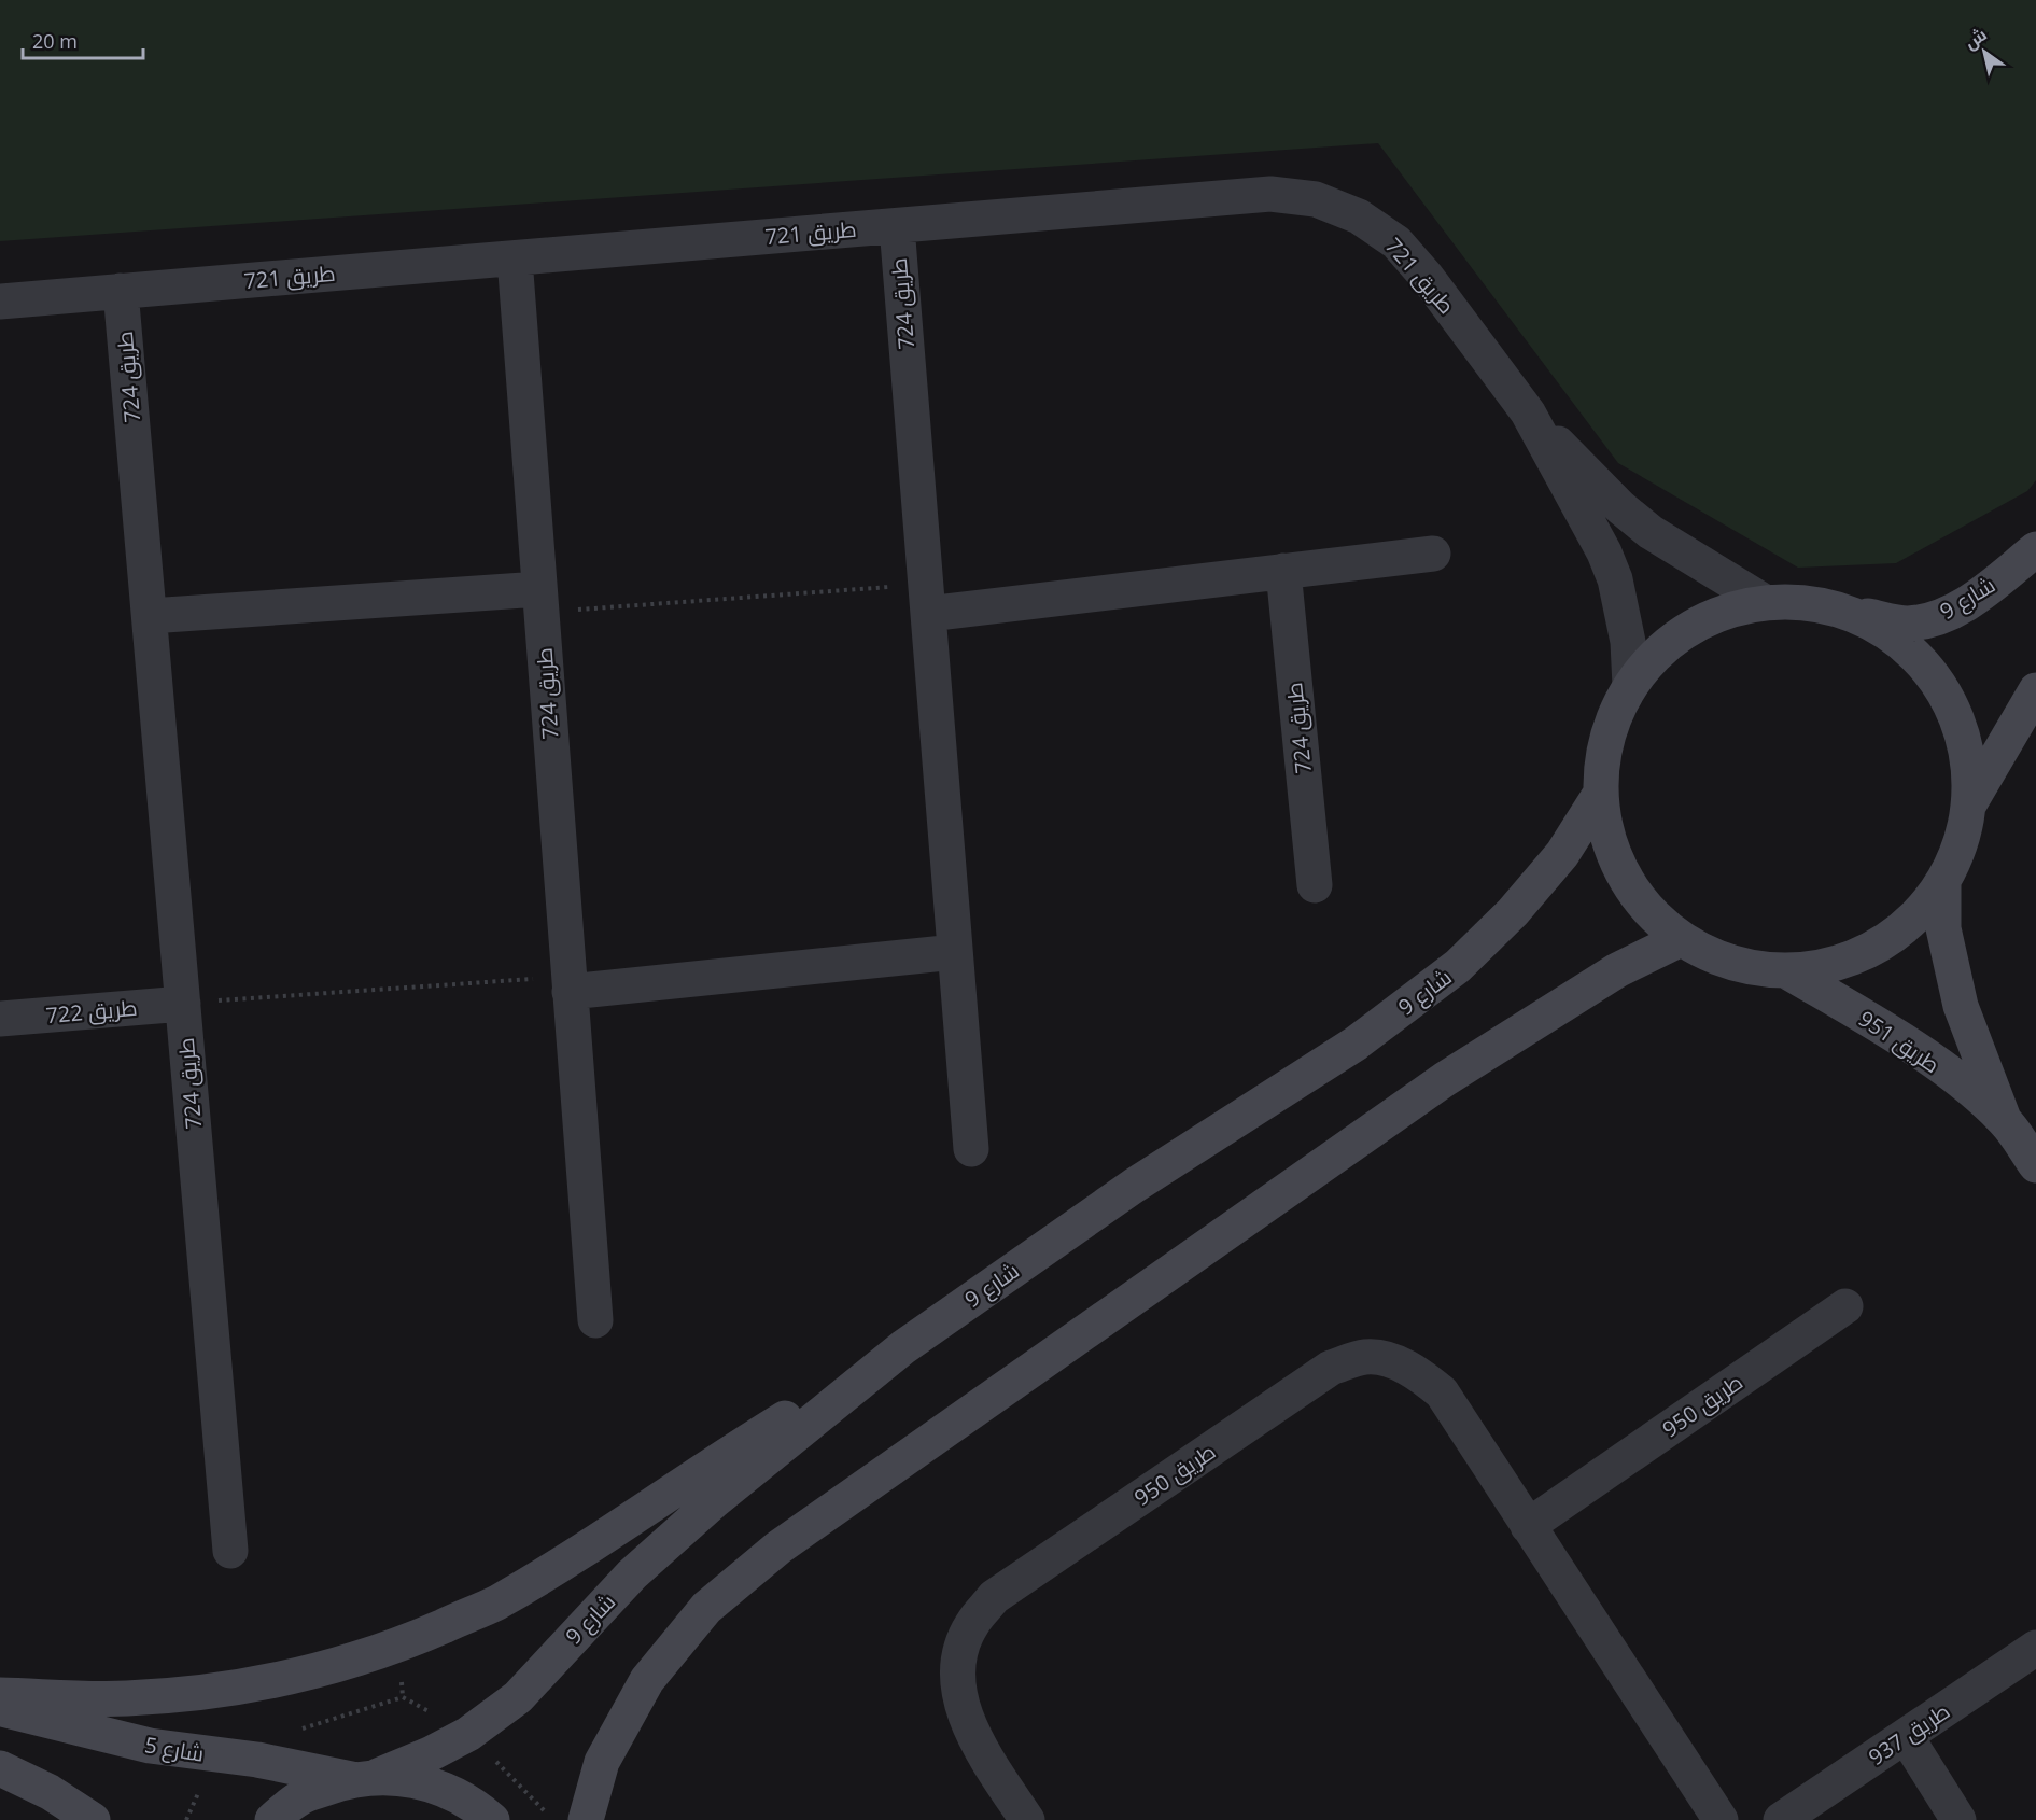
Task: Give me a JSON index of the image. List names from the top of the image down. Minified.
{"streets":{"main road":["شارع 9","طريق 951","شارع 5"],"street":["طريق 721","طريق 724","طريق 722","طريق 950","طريق 937"]},"crossings":[["طريق 721","طريق 724"],["طريق 724","طريق 722"],["شارع 9","شارع 5"]],"scale_bar":"20 m","north":"top left"}
